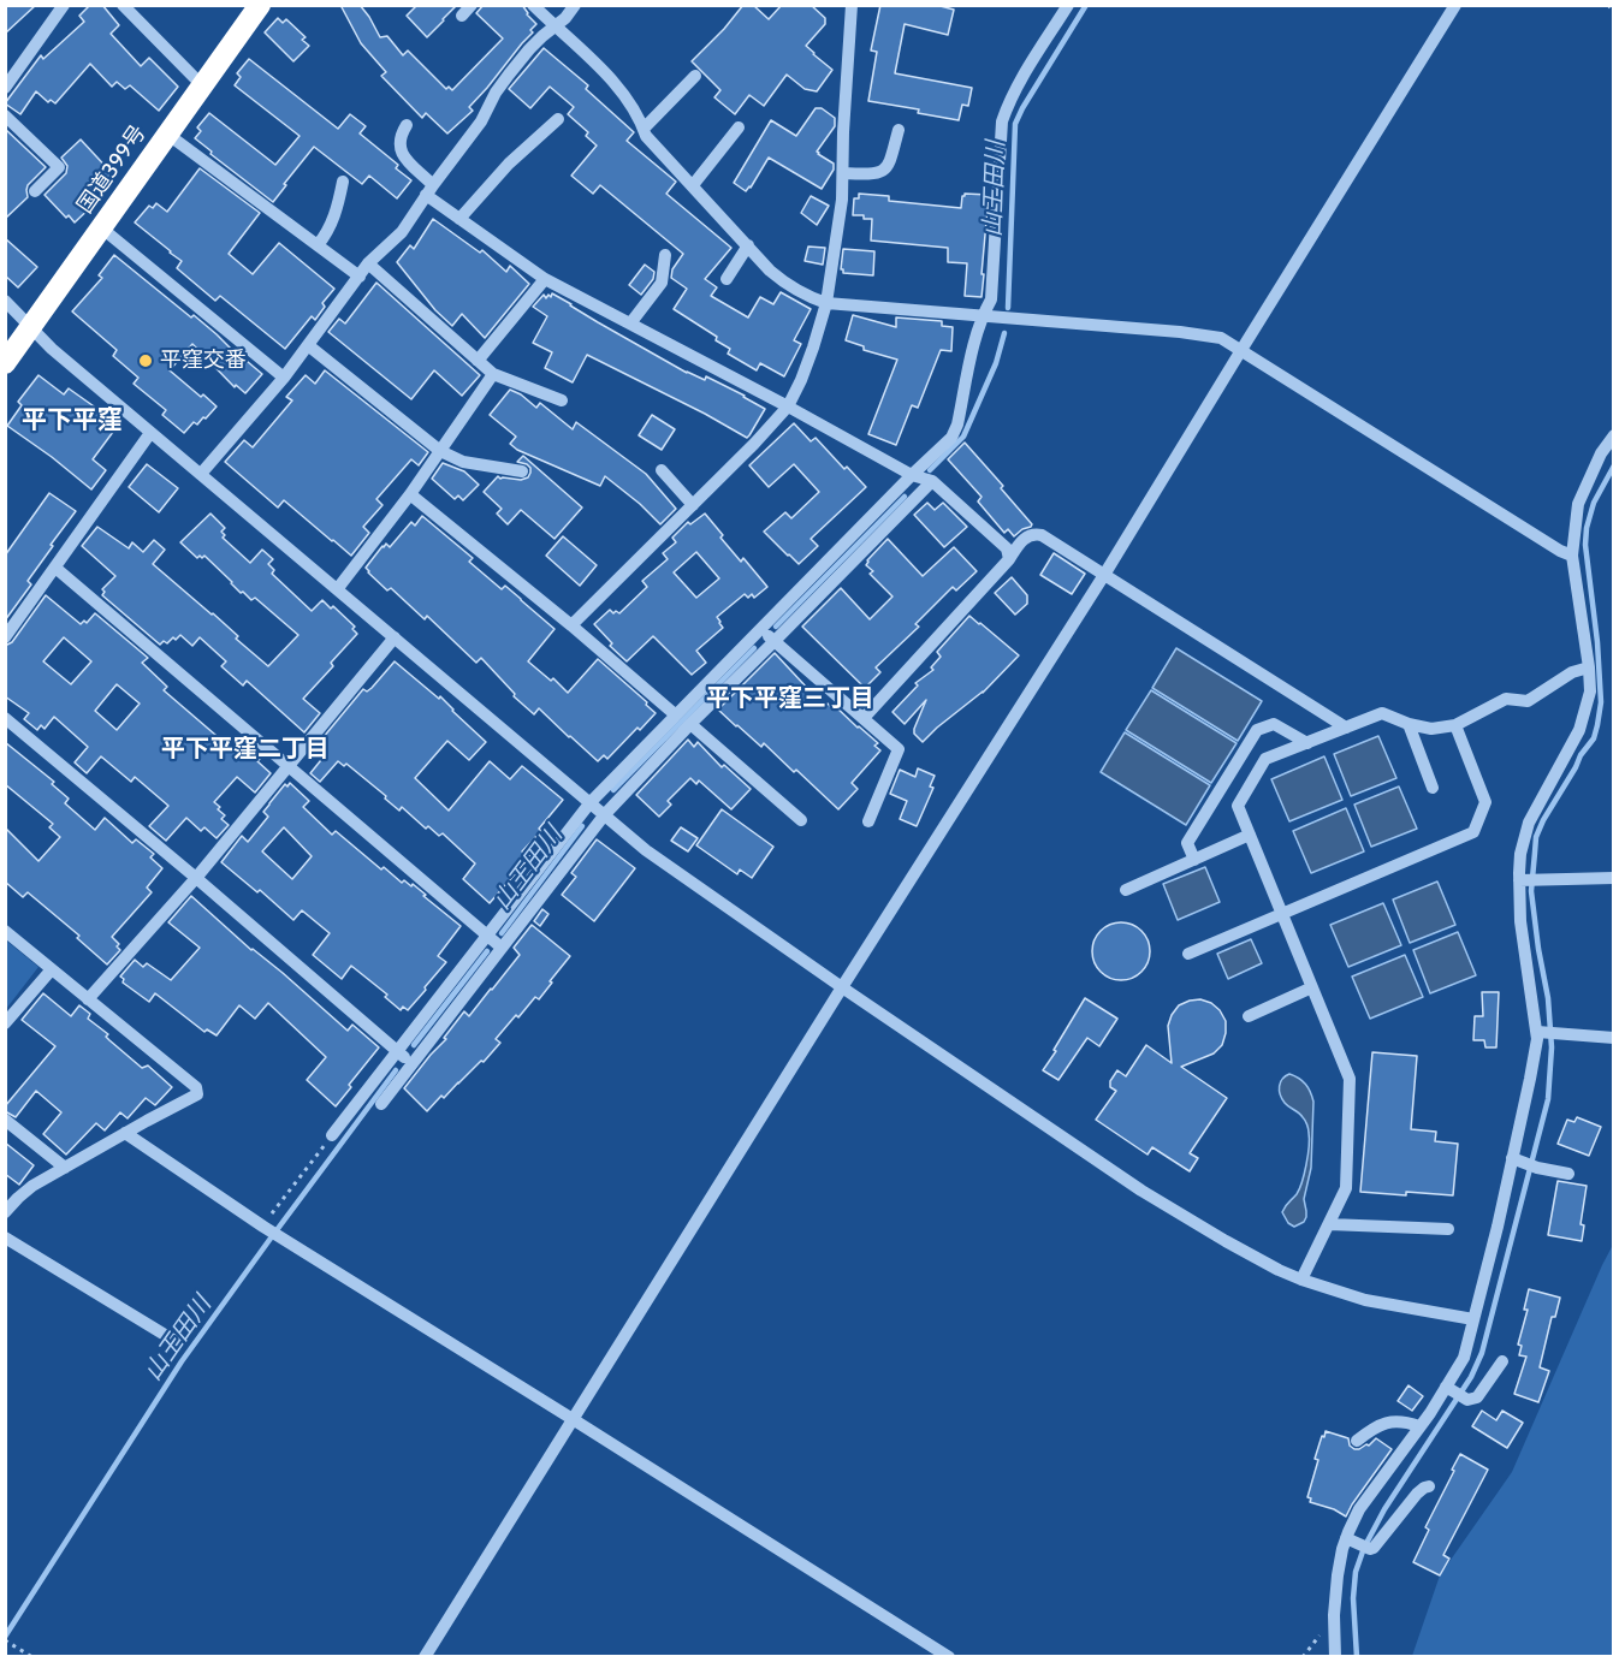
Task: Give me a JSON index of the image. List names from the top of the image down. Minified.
{"streets":{"highway":["国道399号"]},"districts":["平下平窪","平下平窪三丁目","平下平窪二丁目"],"water":["山王田川"],"places":["平窪交番"]}
